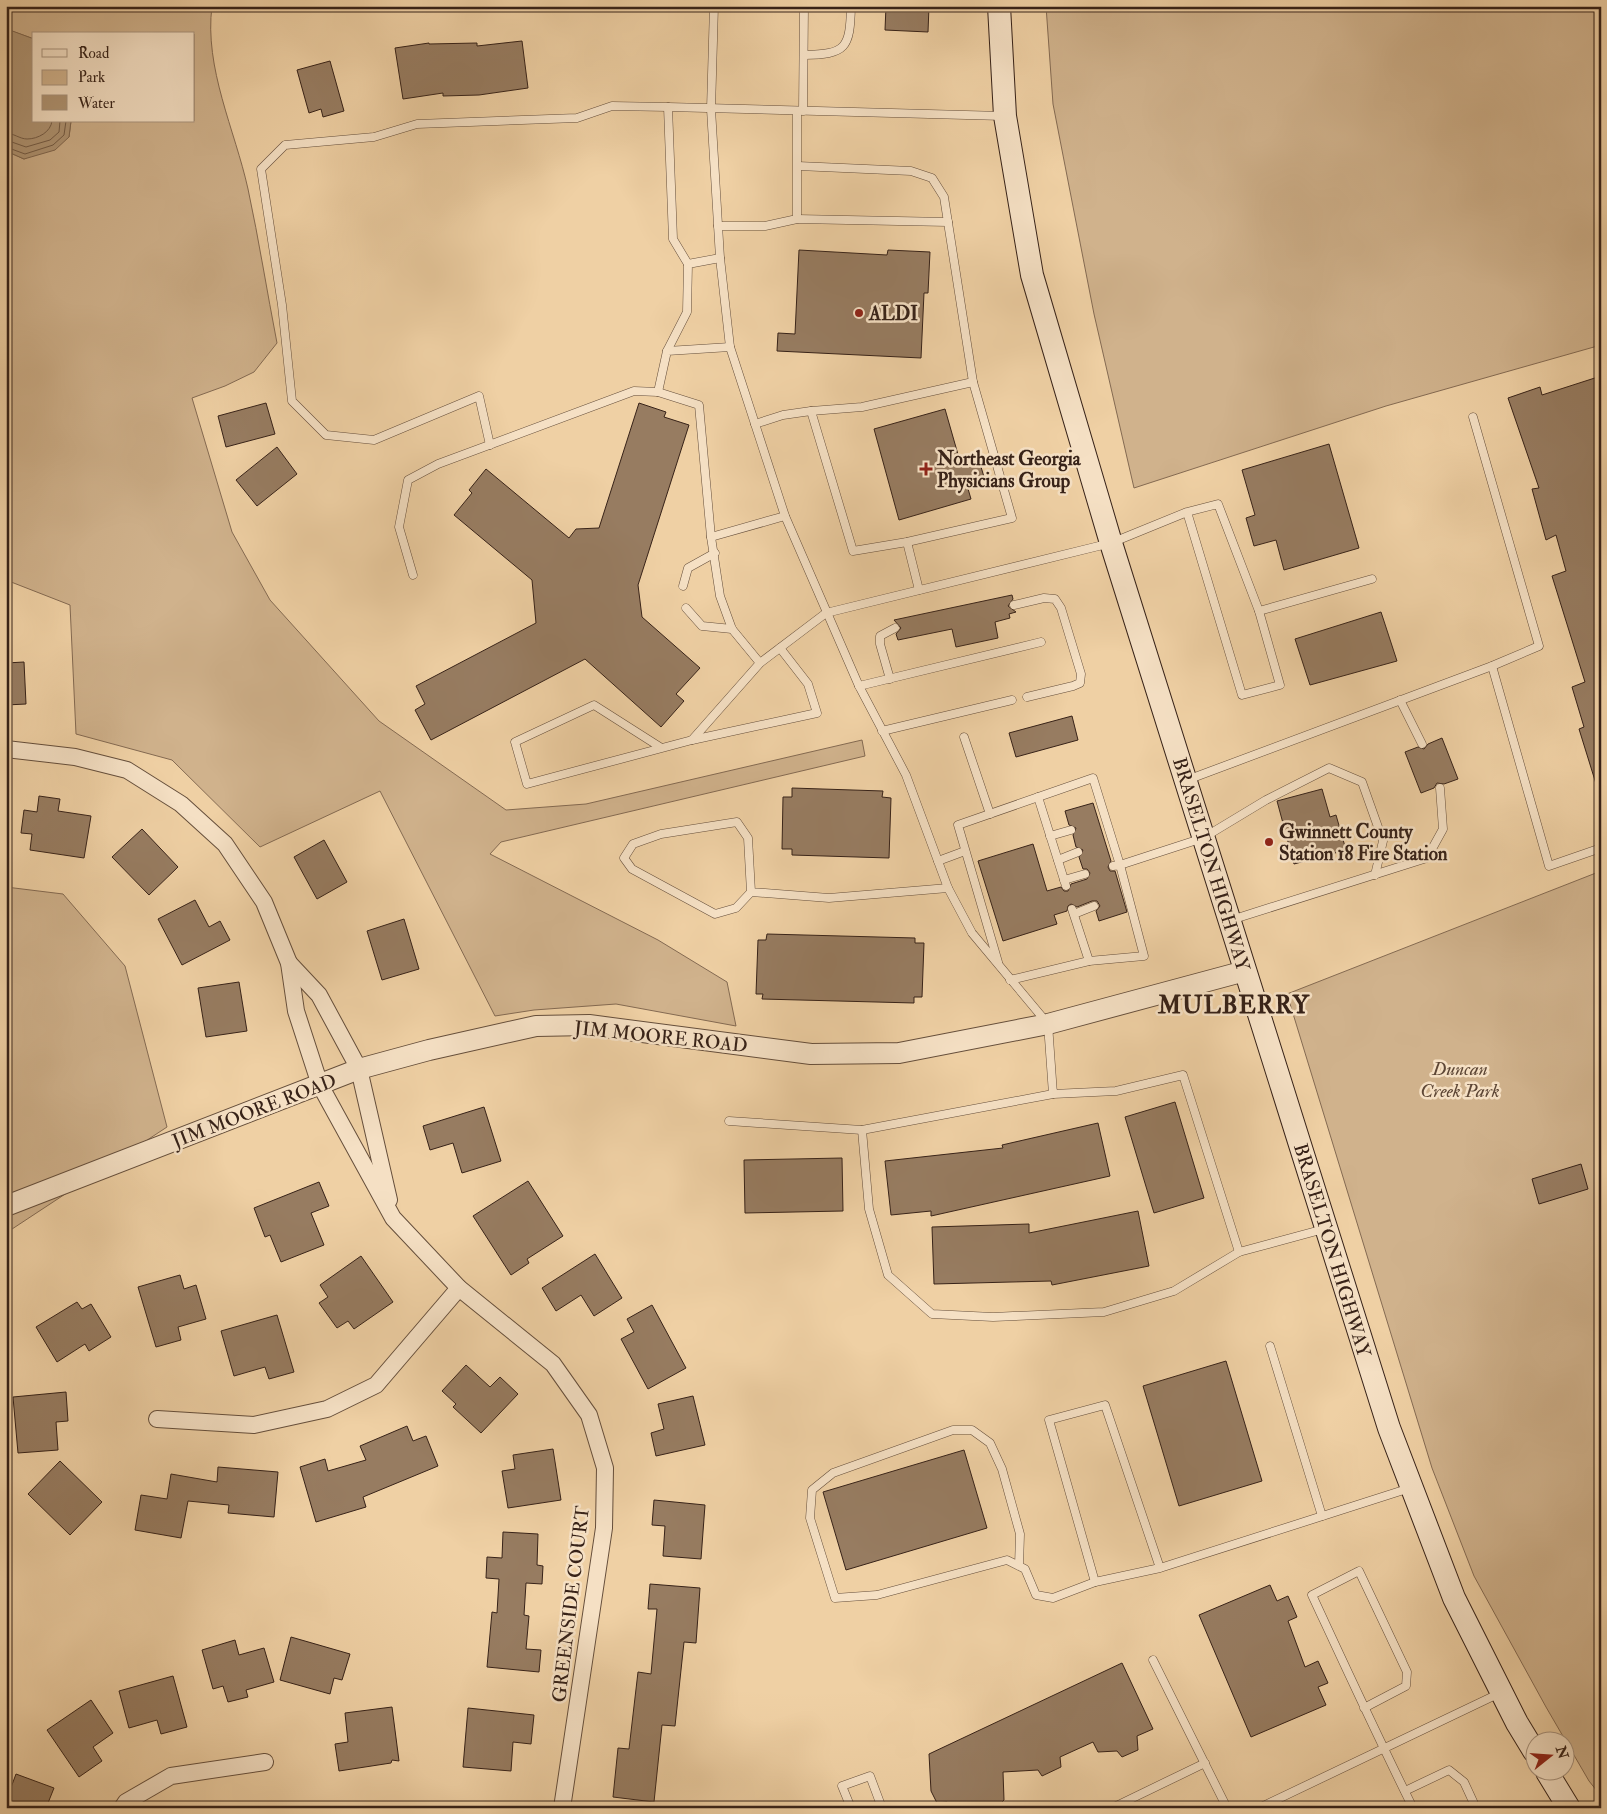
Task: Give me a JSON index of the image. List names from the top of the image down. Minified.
{"streets":{"main road":["BRASELTON HIGHWAY"],"street":["JIM MOORE ROAD","GREENSIDE COURT"]},"crossings":[["BRASELTON HIGHWAY","JIM MOORE ROAD"],["JIM MOORE ROAD","GREENSIDE COURT"]],"districts":["MULBERRY"],"parks":["Duncan Creek Park"],"places":{"other":["ALDI","Gwinnett County Station 18 Fire Station"],"health":["Northeast Georgia Physicians Group"]},"legend":["Road","Park","Water"],"north":"right"}
